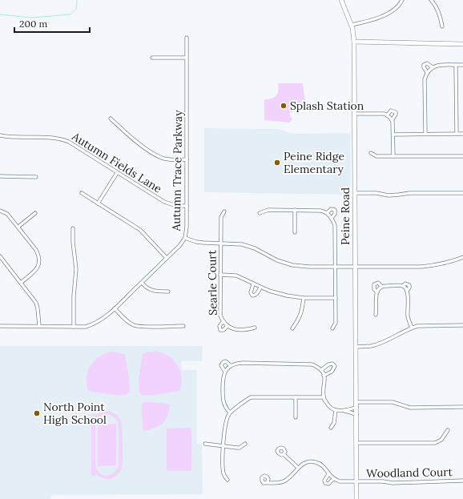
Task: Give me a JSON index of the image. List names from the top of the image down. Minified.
{"streets":{"street":["Autumn Fields Lane","Autumn Trace Parkway","Peine Road","Searle Court","Woodland Court"]},"crossings":[["Autumn Fields Lane","Autumn Trace Parkway"],["Peine Road","Woodland Court"]],"places":["Splash Station","Peine Ridge Elementary","North Point High School"],"scale_bar":"200 m"}
